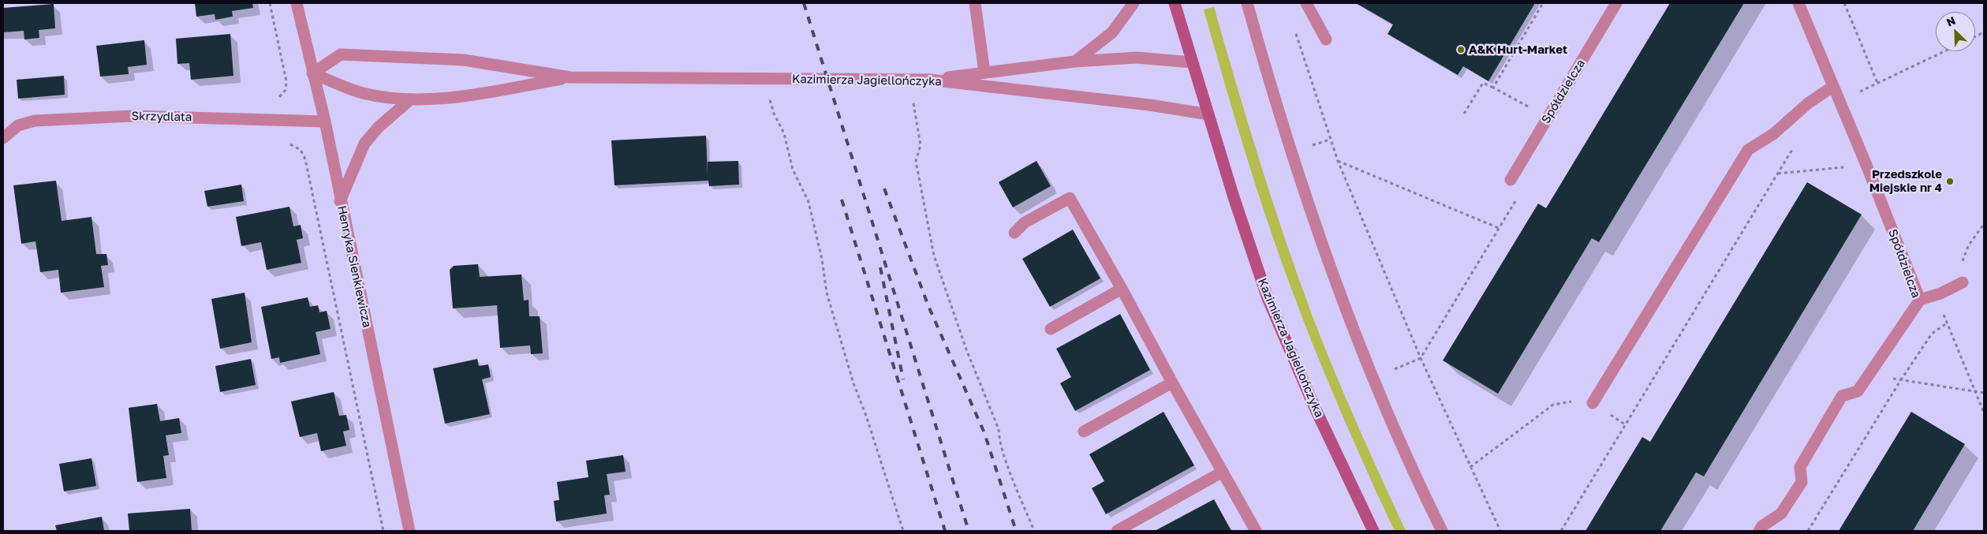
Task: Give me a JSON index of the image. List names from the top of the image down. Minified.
{"streets":{"main road":["Kazimierza Jagiellończyka"],"street":["Spółdzielcza","Skrzydlata","Henryka Sienkiewicza"]},"crossings":[["Kazimierza Jagiellończyka","Henryka Sienkiewicza"],["Skrzydlata","Henryka Sienkiewicza"]],"places":["A&K Hurt-Market","Przedszkole Miejskie nr 4"],"north":"top left"}
